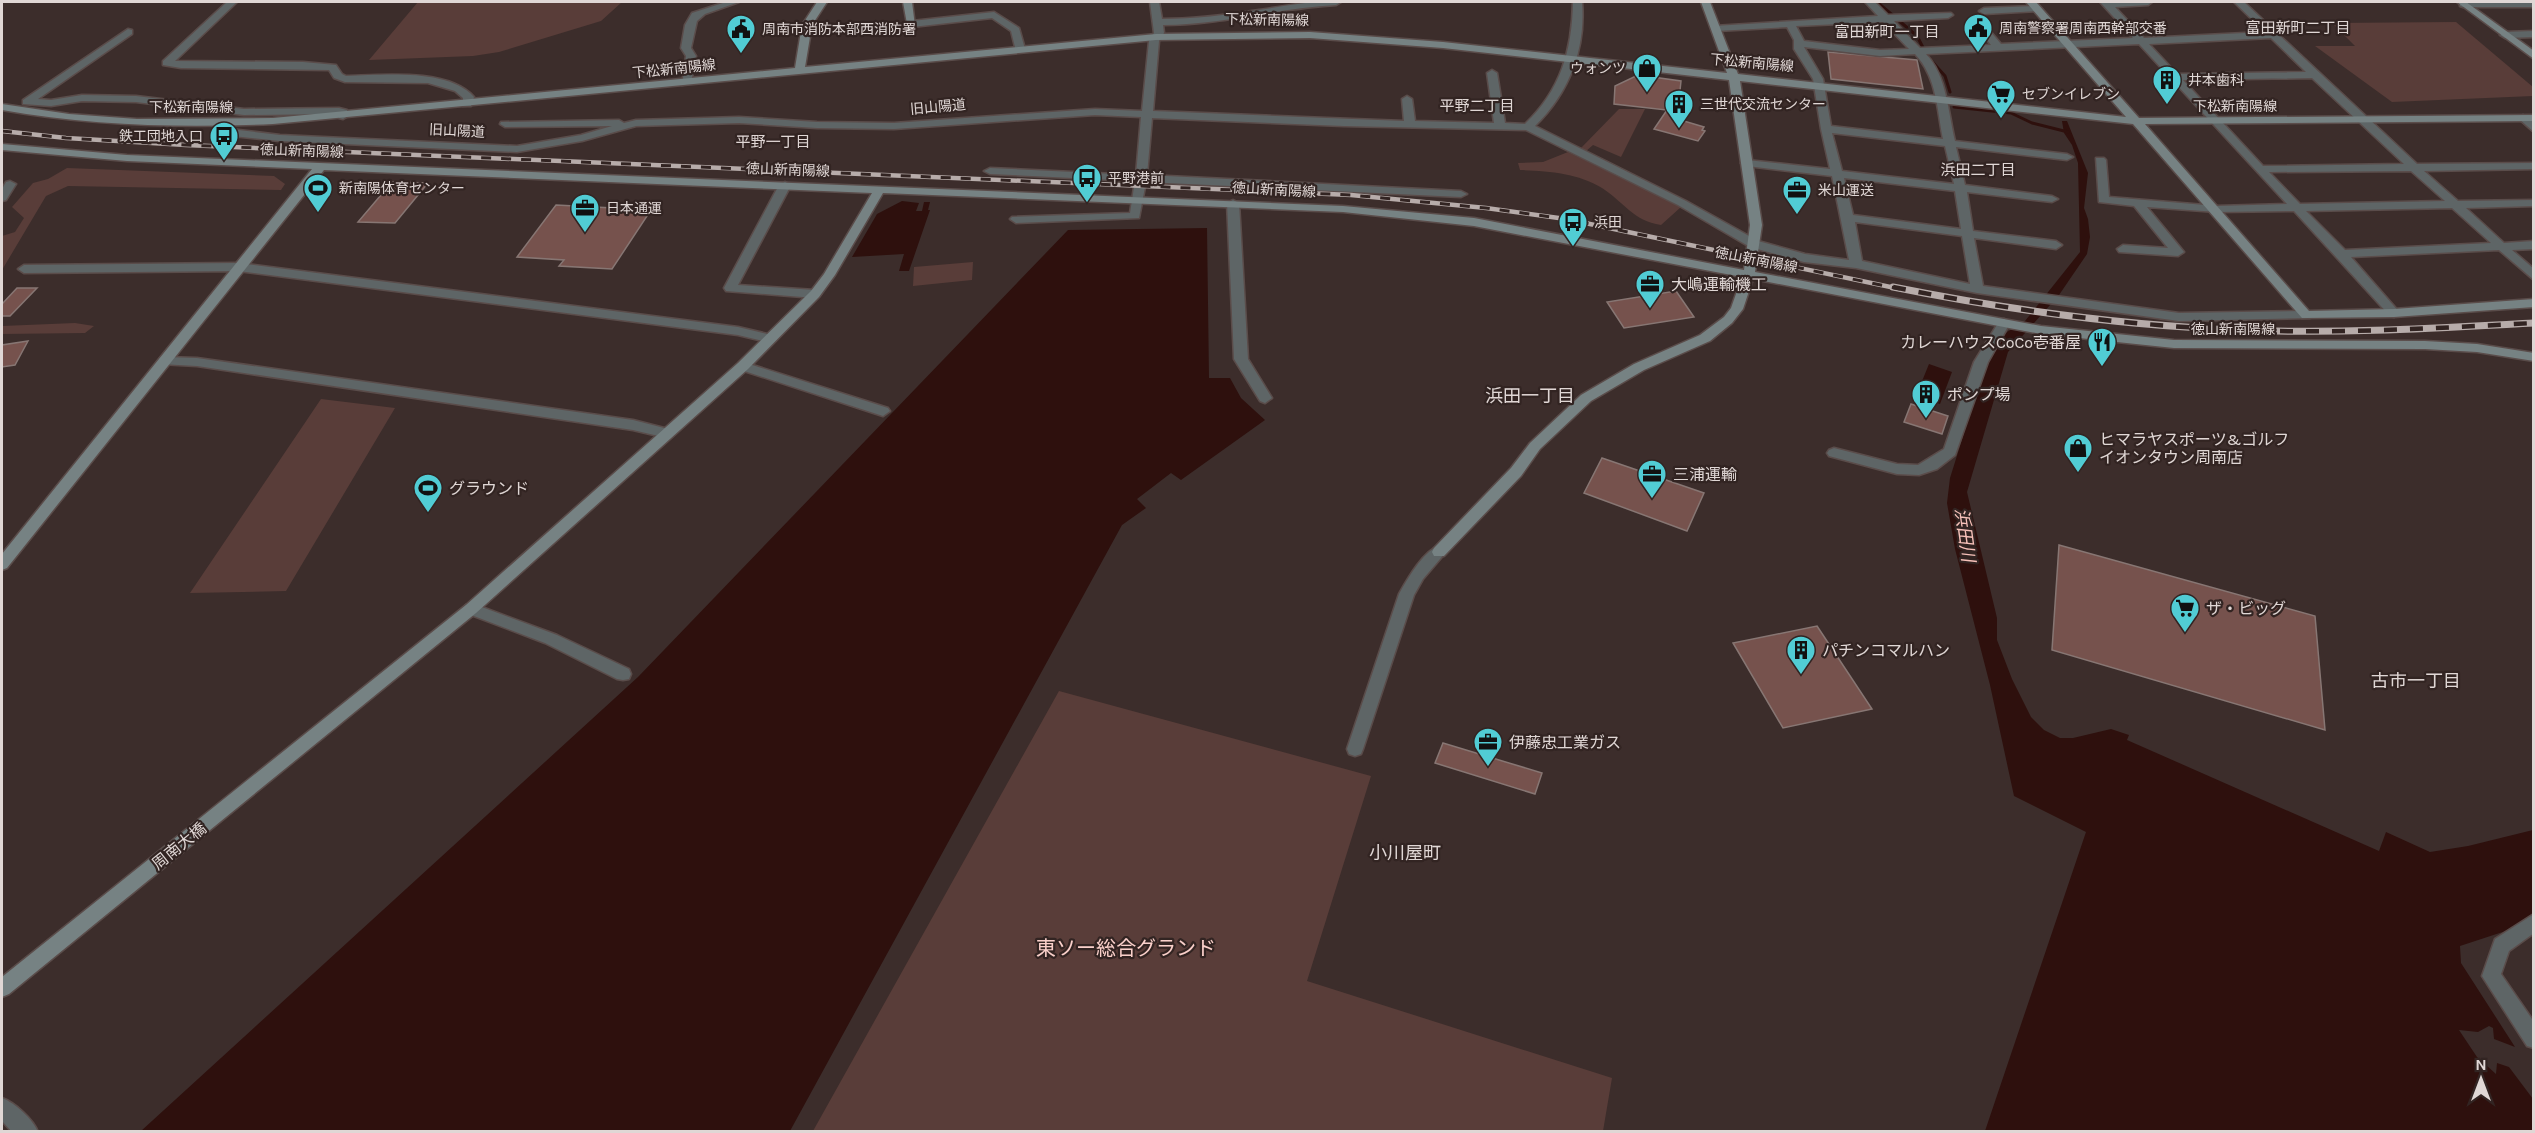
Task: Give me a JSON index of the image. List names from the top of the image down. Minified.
{"streets":{"main road":["下松新南陽線","徳山新南陽線","周南大橋"],"street":["旧山陽道"]},"crossings":[["下松新南陽線","旧山陽道"],["徳山新南陽線","周南大橋"]],"districts":["富田新町二丁目","富田新町一丁目","平野二丁目","平野一丁目","浜田二丁目","浜田一丁目","古市一丁目","小川屋町"],"water":["浜田川"],"parks":["東ソー総合グランド"],"places":{"public building":["周南警察署周南西幹部交番","周南市消防本部西消防署"],"shop":["ウォンツ","ヒマラヤスポーツ&ゴルフ イオンタウン周南店"],"building":["井本歯科","三世代交流センター","ポンプ場","パチンコマルハン"],"supermarket":["セブンイレブン","ザ・ビッグ"],"bus stop":["鉄工団地入口","平野港前","浜田"],"sports":["新南陽体育センター","グラウンド"],"office":["米山運送","日本通運","大嶋運輸機工","三浦運輸","伊藤忠工業ガス"],"restaurant":["カレーハウスCoCo壱番屋"]},"north":"top"}
